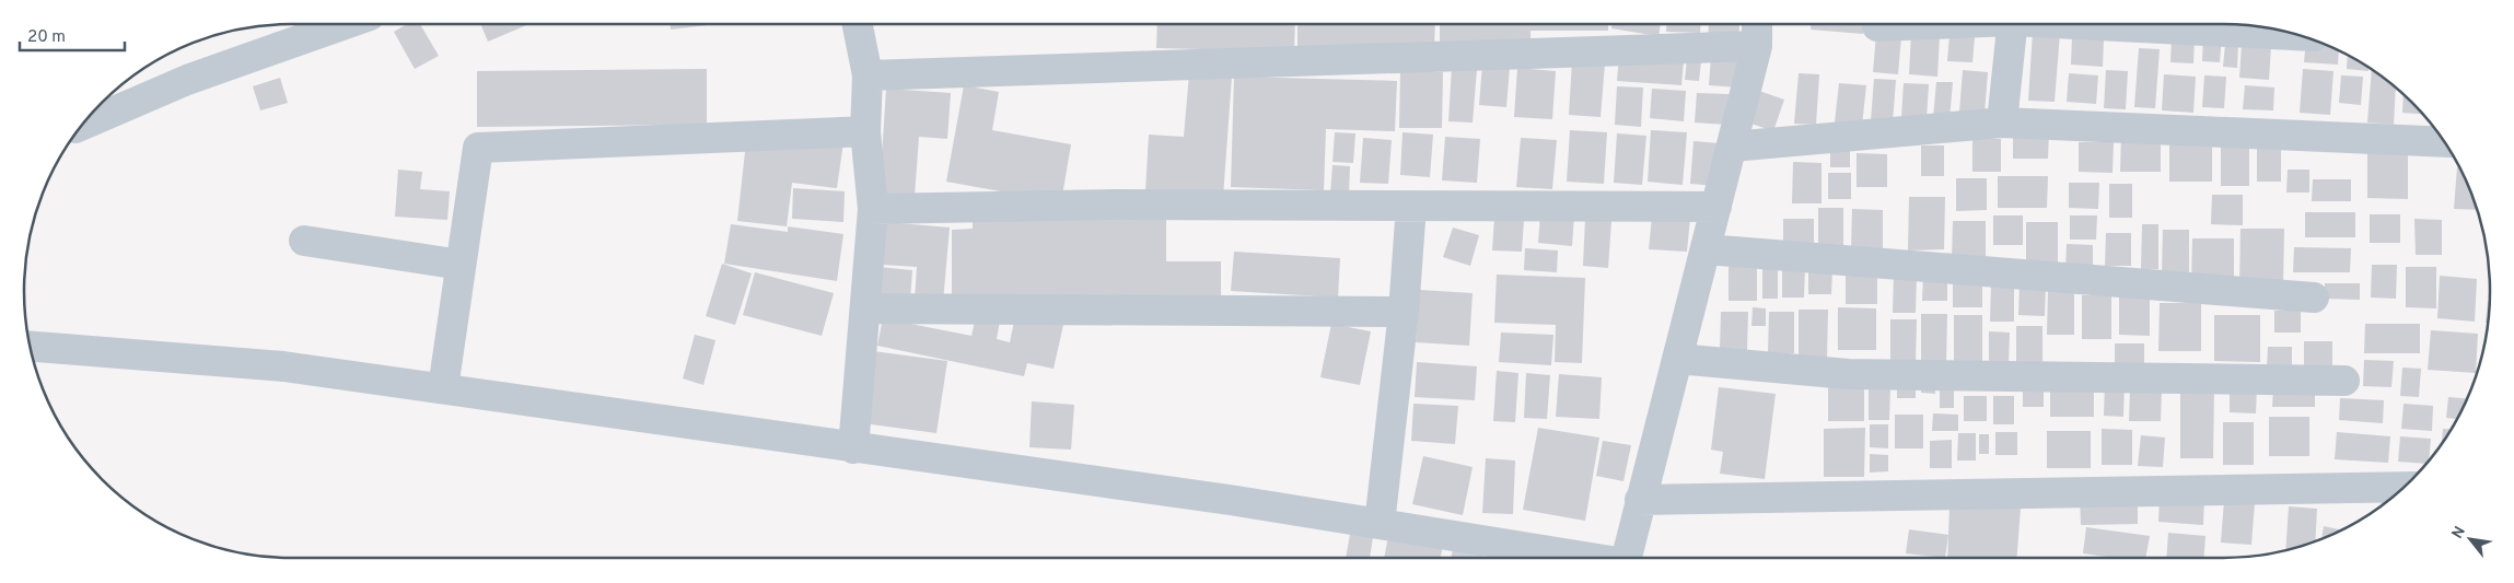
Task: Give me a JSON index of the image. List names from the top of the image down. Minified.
{"scale_bar":"20 m","north":"top left"}
